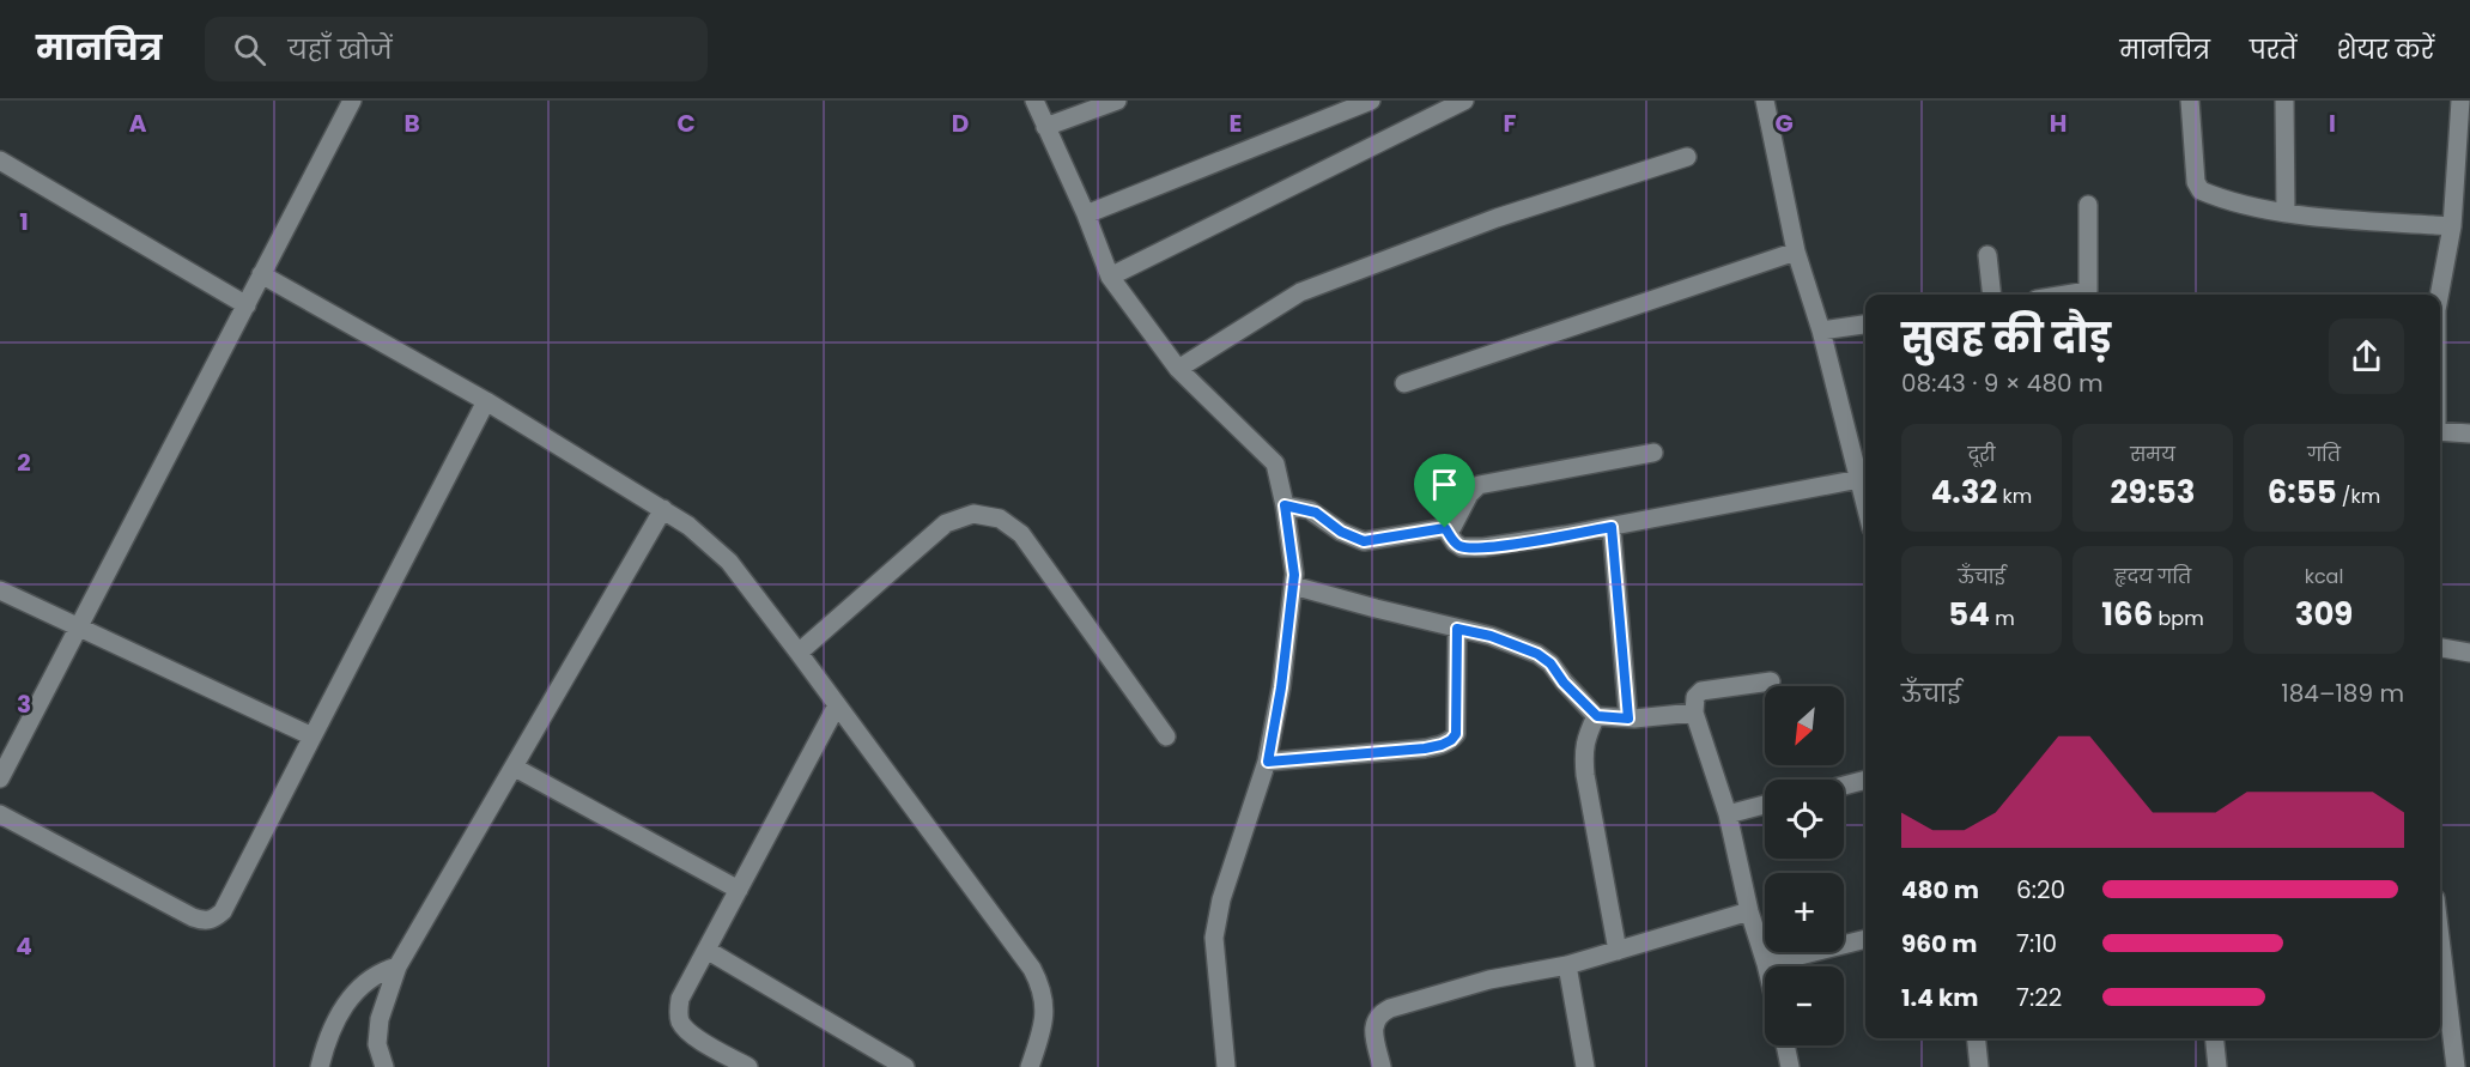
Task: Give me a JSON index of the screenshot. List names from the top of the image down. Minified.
{"north":"bottom left","page":{"header":"मानचित्र","search":"यहाँ खोजें","nav":["मानचित्र","परतें","शेयर करें"],"heading":["सुबह की दौड़","08:43 · 9 × 480 m"],"stats":[["दूरी","4.32 km"],["समय","29:53"],["गति","6:55 /km"],["ऊँचाई","54 m"],["हृदय गति","166 bpm"],["kcal","309"]],"chart":["ऊँचाई","184–189 m"],"map_buttons":["+","−"],"list":[{"name":"480 m","note":"6:20"},{"name":"960 m","note":"7:10"},{"name":"1.4 km","note":"7:22"}]},"grid":{"columns":["A","B","C","D","E","F","G","H","I"],"rows":["1","2","3","4"]}}
